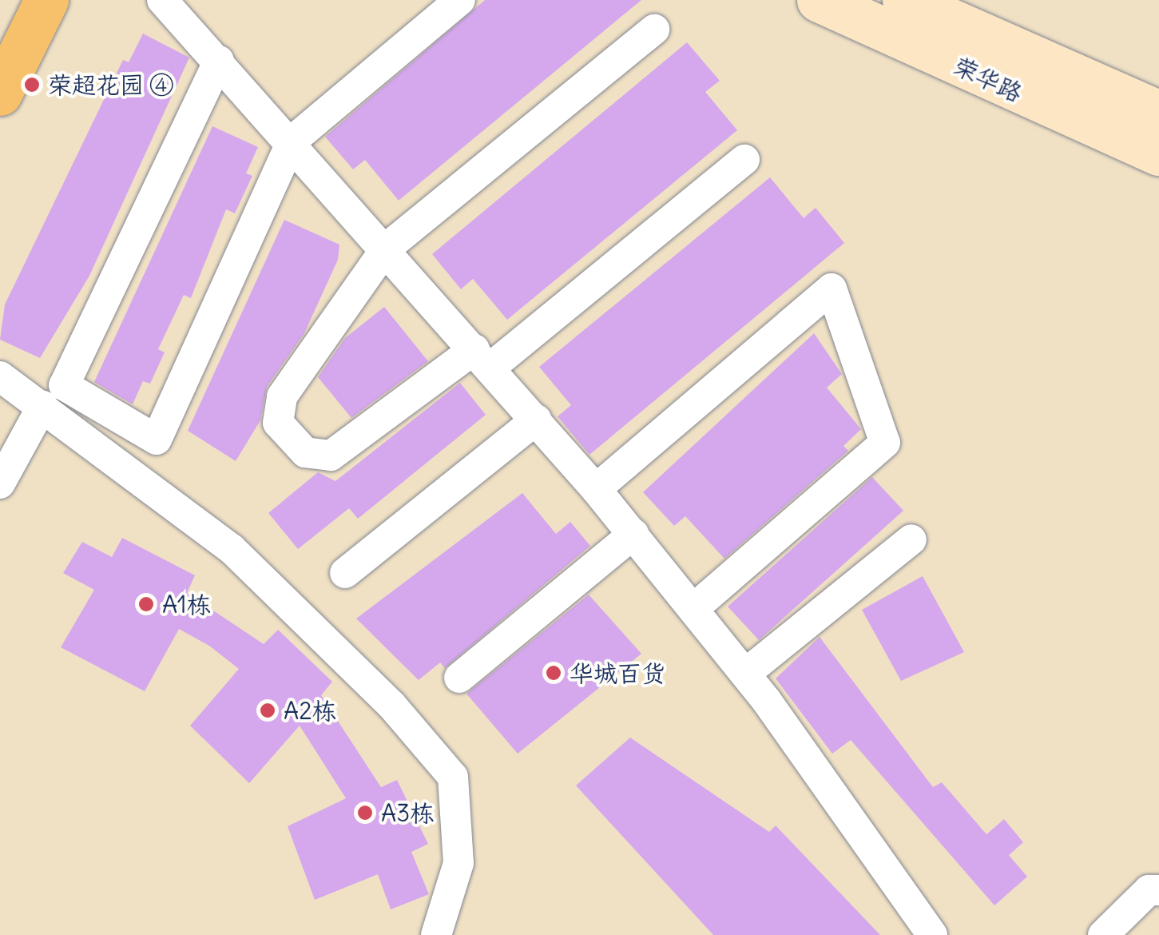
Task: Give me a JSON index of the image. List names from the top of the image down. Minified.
{"streets":{"street":["荣华路"]},"places":["荣超花园 ④","A1栋","华城百货","A2栋","A3栋"]}
